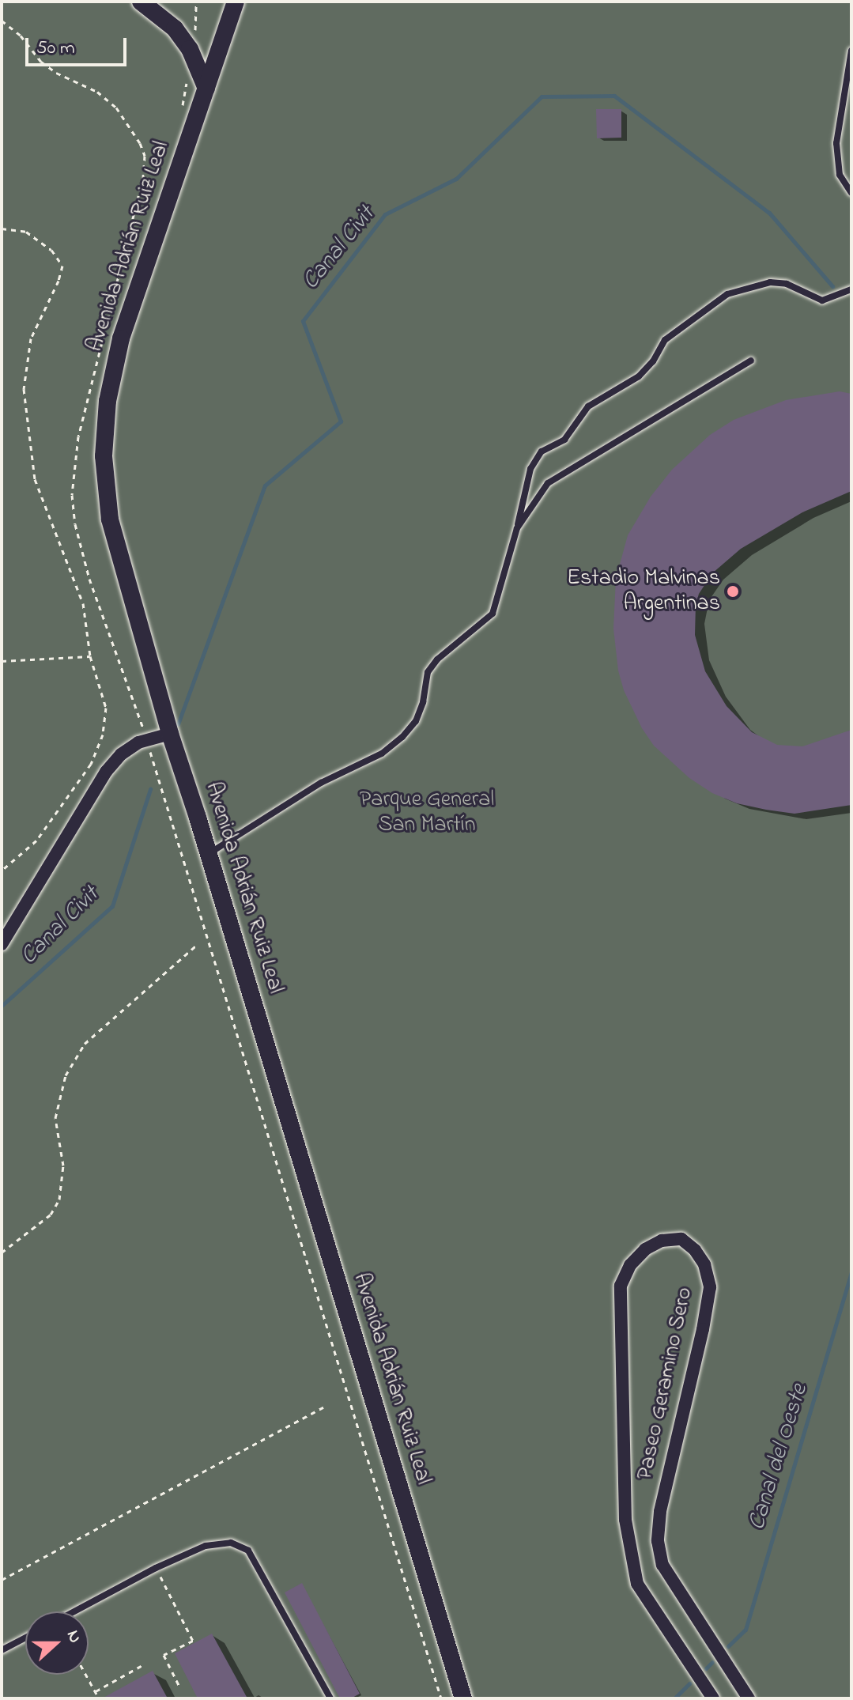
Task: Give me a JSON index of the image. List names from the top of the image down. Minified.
{"streets":{"street":["Avenida Adrián Ruiz Leal","Paseo Geramino Sero"]},"water":["Canal Civit","Canal del Oeste"],"parks":["Parque General San Martín"],"places":["Estadio Malvinas Argentinas"],"scale_bar":"50 m","north":"right"}
